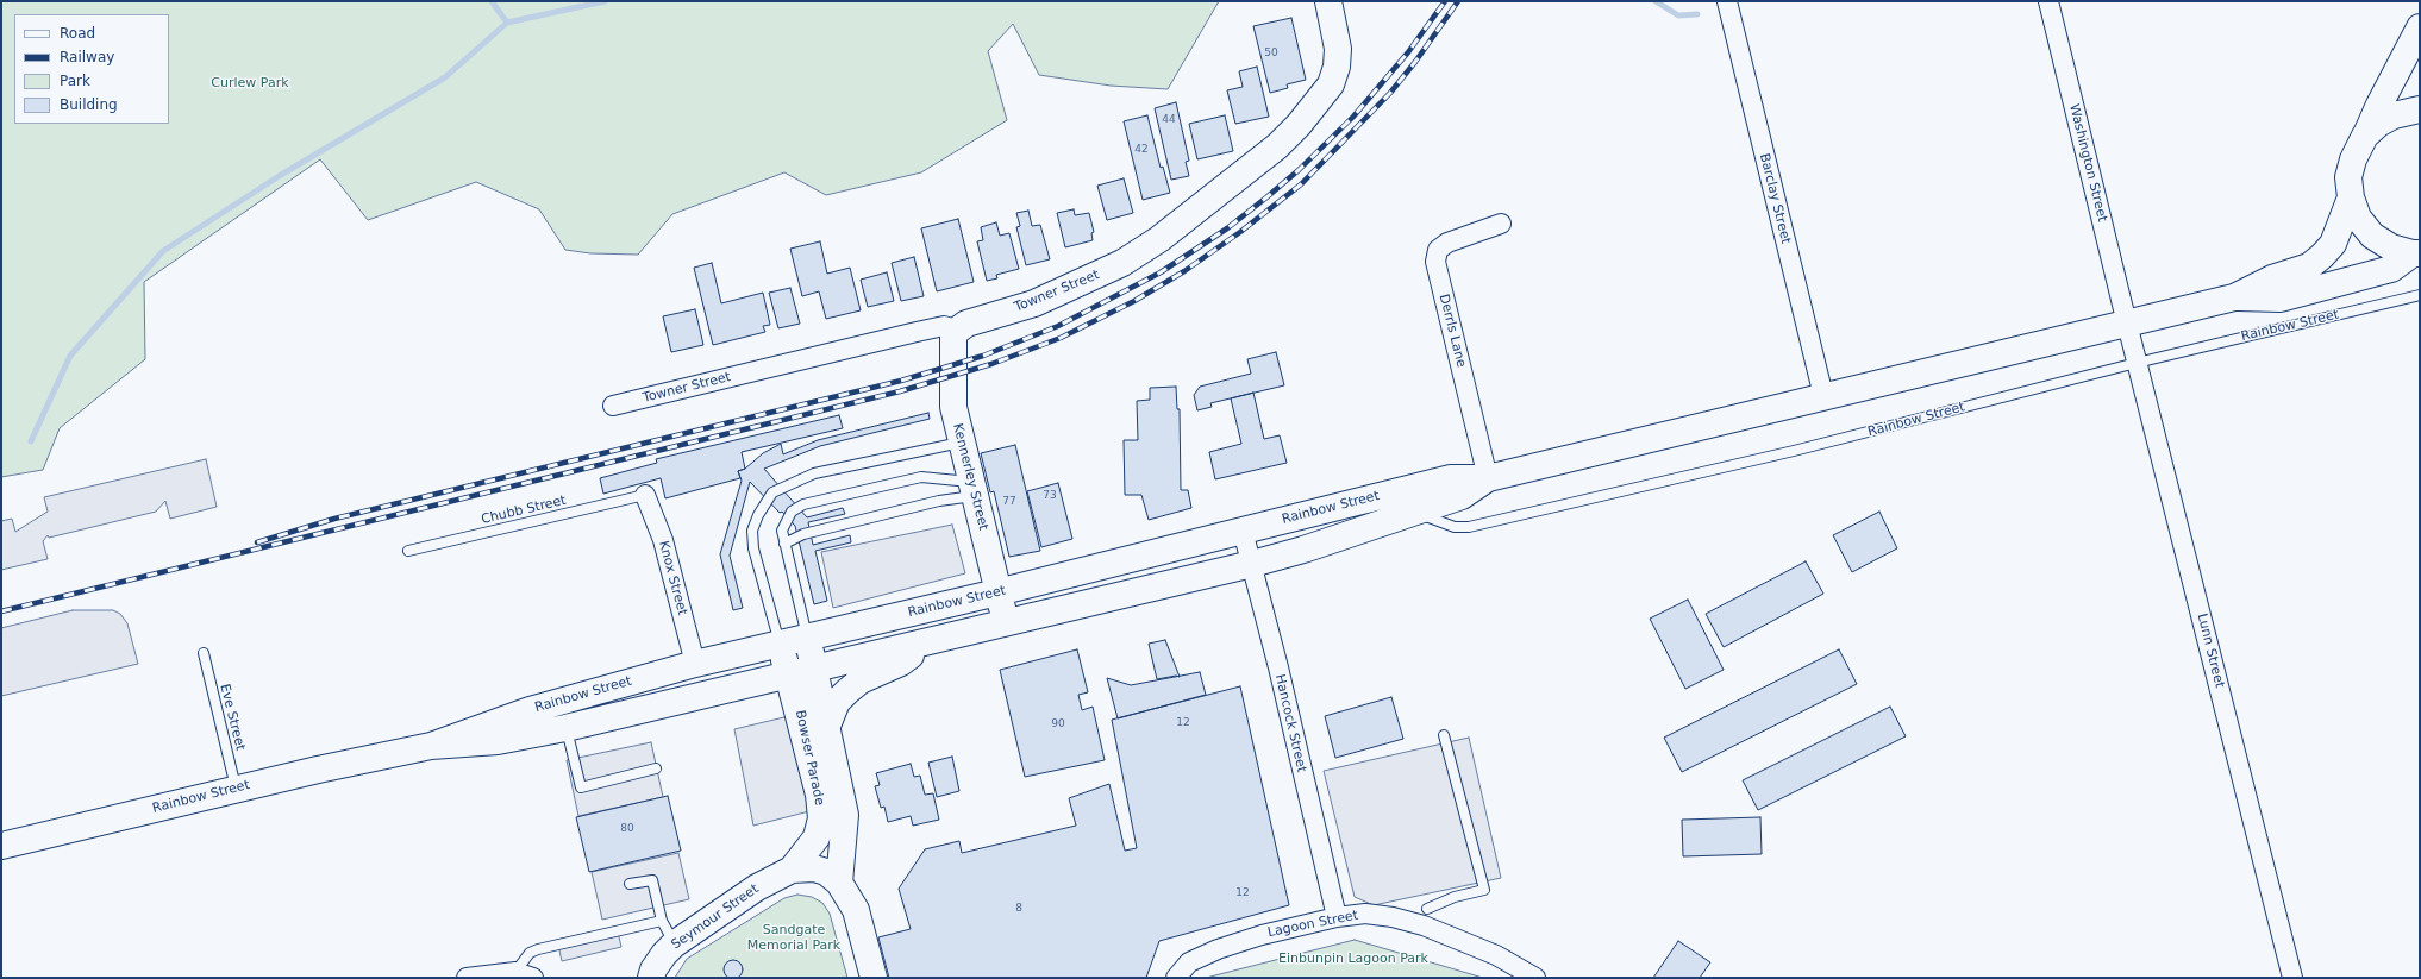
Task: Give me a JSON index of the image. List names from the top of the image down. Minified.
{"streets":{"main road":["Towner Street","Rainbow Street","Kennerley Street","Bowser Parade","Seymour Street"],"street":["Washington Street","Barclay Street","Derrls Lane","Knox Street","Lunn Street","Hancock Street","Lagoon Street"],"lane":["Chubb Street","Eve Street"]},"crossings":[["Washington Street","Rainbow Street"],["Washington Street","Lunn Street"],["Barclay Street","Rainbow Street"],["Towner Street","Kennerley Street"],["Rainbow Street","Derrls Lane"],["Rainbow Street","Kennerley Street"],["Rainbow Street","Knox Street"],["Rainbow Street","Lunn Street"],["Rainbow Street","Eve Street"],["Rainbow Street","Hancock Street"],["Rainbow Street","Bowser Parade"],["Chubb Street","Knox Street"],["Hancock Street","Lagoon Street"],["Bowser Parade","Seymour Street"]],"parks":["Curlew Park","Sandgate Memorial Park","Einbunpin Lagoon Park"],"house_numbers":["50","44","42","73","77","12","90","80","12","8"],"legend":["Road","Railway","Park","Building"]}
